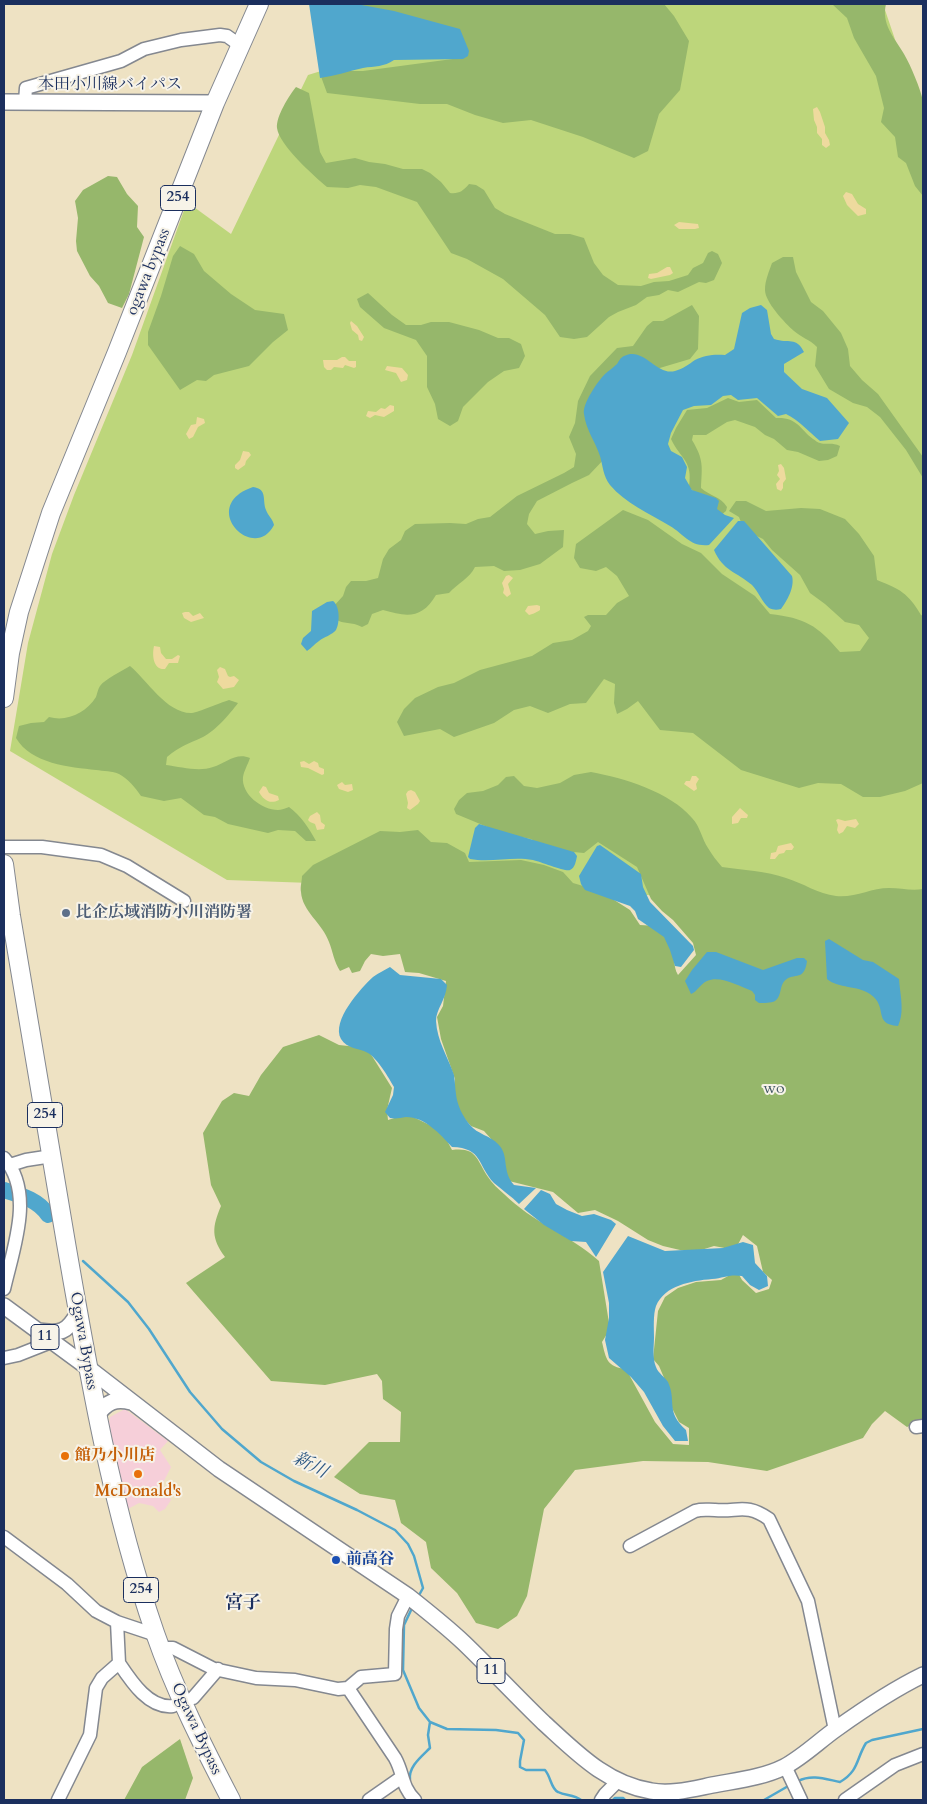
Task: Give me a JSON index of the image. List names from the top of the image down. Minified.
{"streets":{"highway":["254","Ogawa Bypass"],"main road":["本田小川線バイパス","11"]},"crossings":[["本田小川線バイパス","254"],["本田小川線バイパス","Ogawa Bypass"],["254","Ogawa Bypass"],["11","Ogawa Bypass"]],"districts":["宮子"],"water":["新川"],"parks":["wo"],"places":["比企広域消防小川消防署","館乃小川店","McDonald's","前高谷"]}
